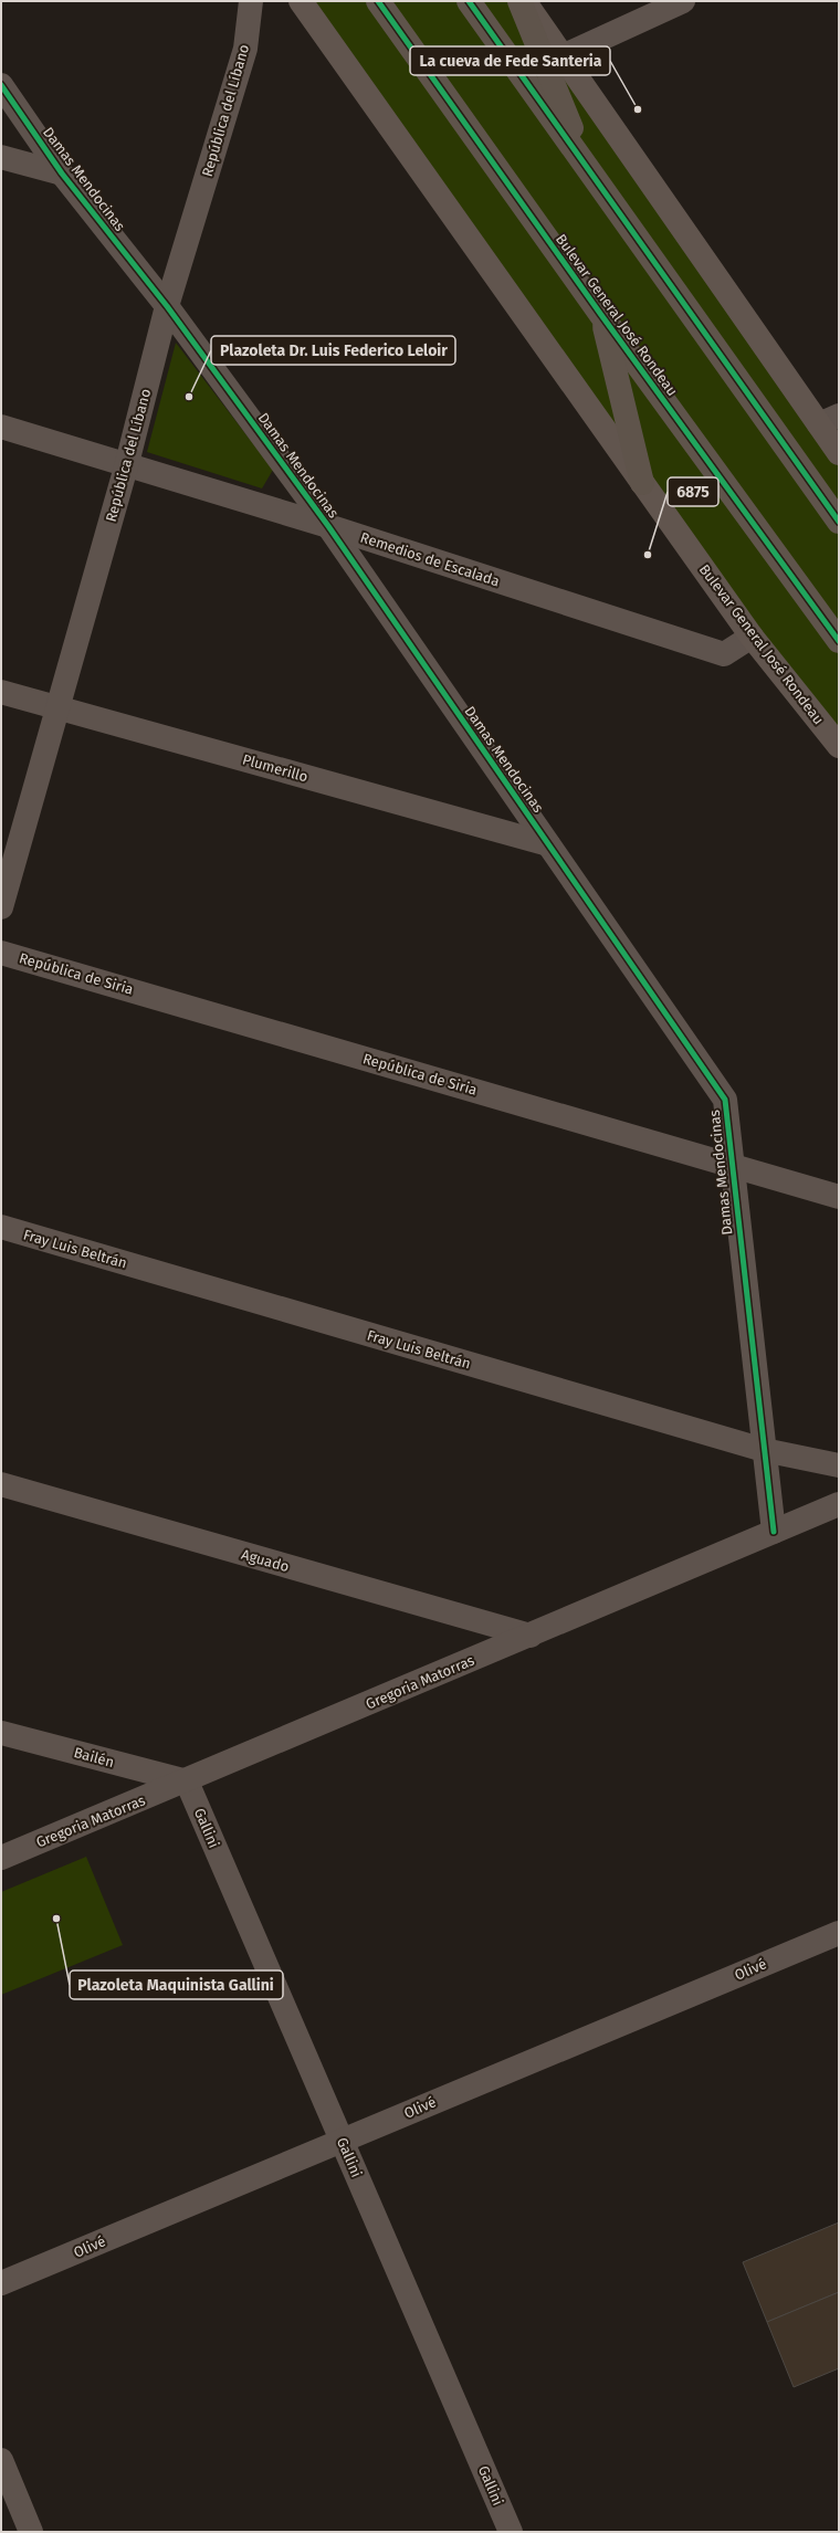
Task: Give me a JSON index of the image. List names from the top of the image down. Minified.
{"streets":{"main road":["Bulevar General José Rondeau"],"street":["República del Líbano","Damas Mendocinas","Remedios de Escalada","Plumerillo","República de Siria","Fray Luis Beltrán","Aguado","Gregoria Matorras","Bailén","Gallini","Olivé"]},"crossings":[["República del Líbano","Damas Mendocinas"],["República del Líbano","Remedios de Escalada"],["República del Líbano","Plumerillo"],["Damas Mendocinas","Remedios de Escalada"],["Damas Mendocinas","Plumerillo"],["Damas Mendocinas","República de Siria"],["Damas Mendocinas","Fray Luis Beltrán"],["Damas Mendocinas","Gregoria Matorras"],["Bulevar General José Rondeau","Remedios de Escalada"],["Aguado","Gregoria Matorras"],["Gregoria Matorras","Bailén"],["Gregoria Matorras","Gallini"],["Bailén","Gallini"],["Gallini","Olivé"]],"places":["La cueva de Fede Santeria","Plazoleta Dr. Luis Federico Leloir","6875","Plazoleta Maquinista Gallini"]}
